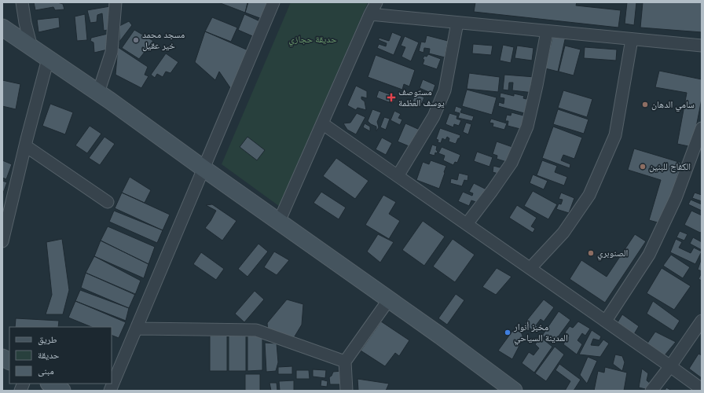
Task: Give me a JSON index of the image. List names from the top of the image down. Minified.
{"parks":["حديقة حجازي"],"places":{"other":["مسجد محمد خير عقيل","سامي الدهان","الكفاح للبنين","الصنوبري","مخبز أنوار المدينة السياحي"],"health":["مستوصف يوسف العظمة"]},"legend":["طريق","حديقة","مبنى"]}
